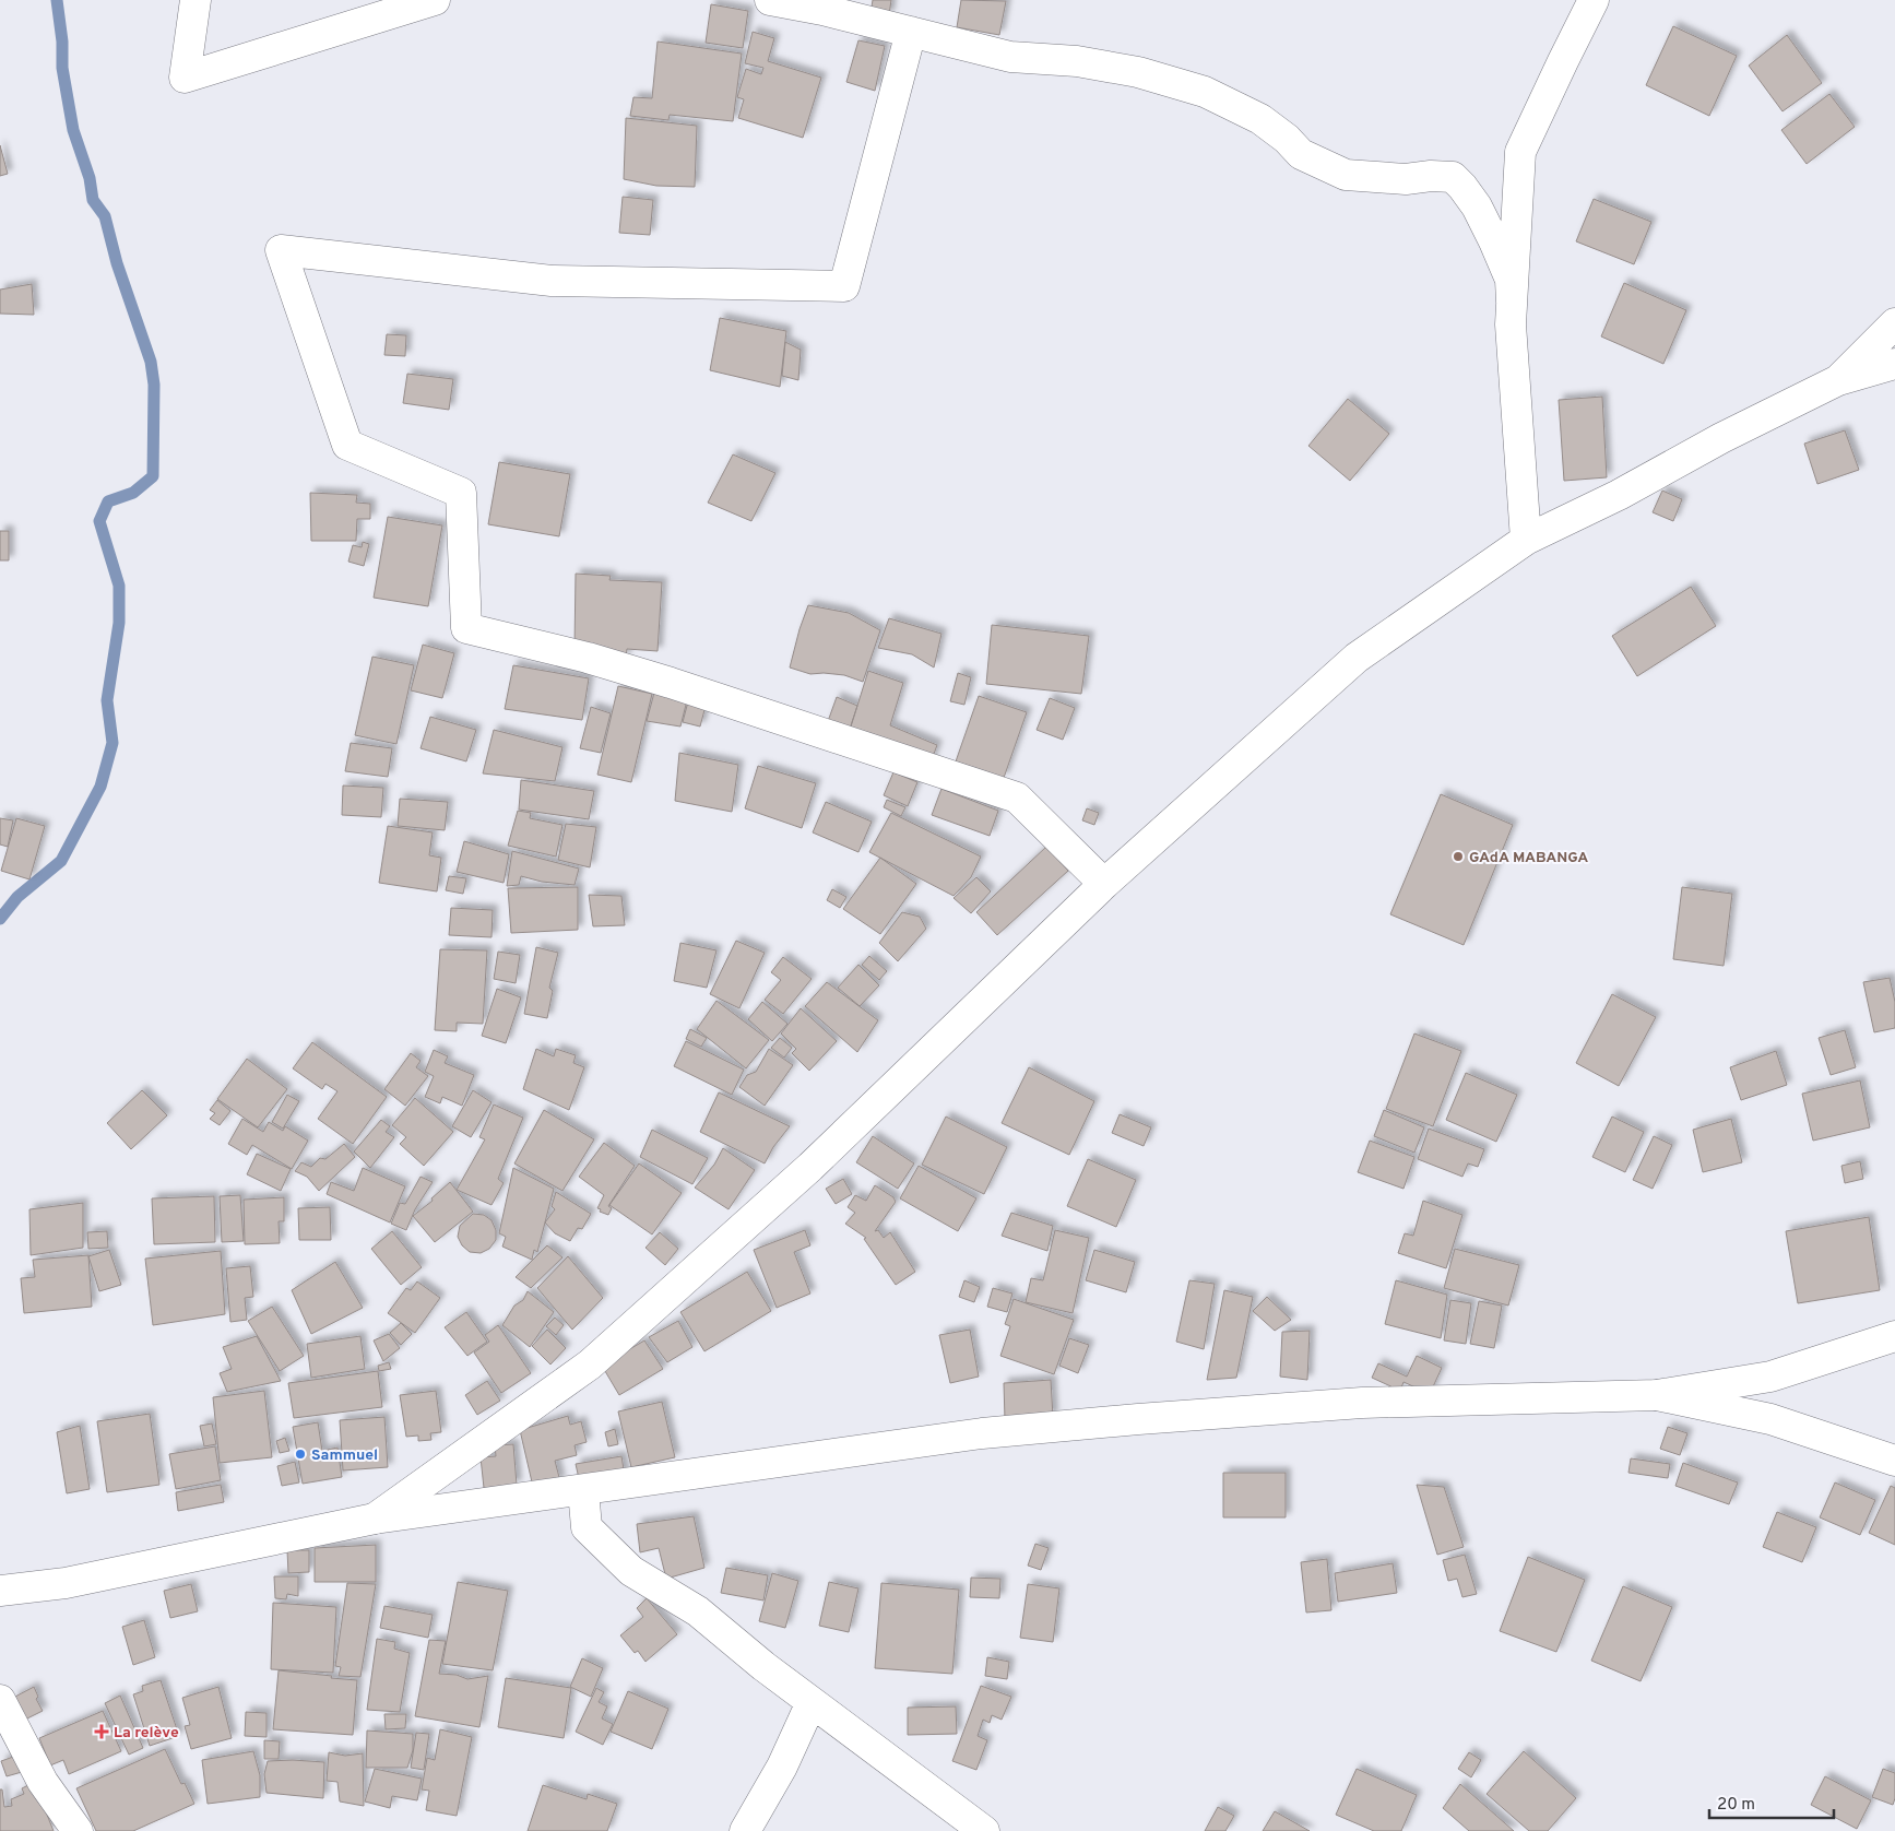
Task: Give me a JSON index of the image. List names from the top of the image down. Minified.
{"places":{"other":["GAdA MABANGA","Sammuel"],"health":["La relève"]},"scale_bar":"20 m"}
